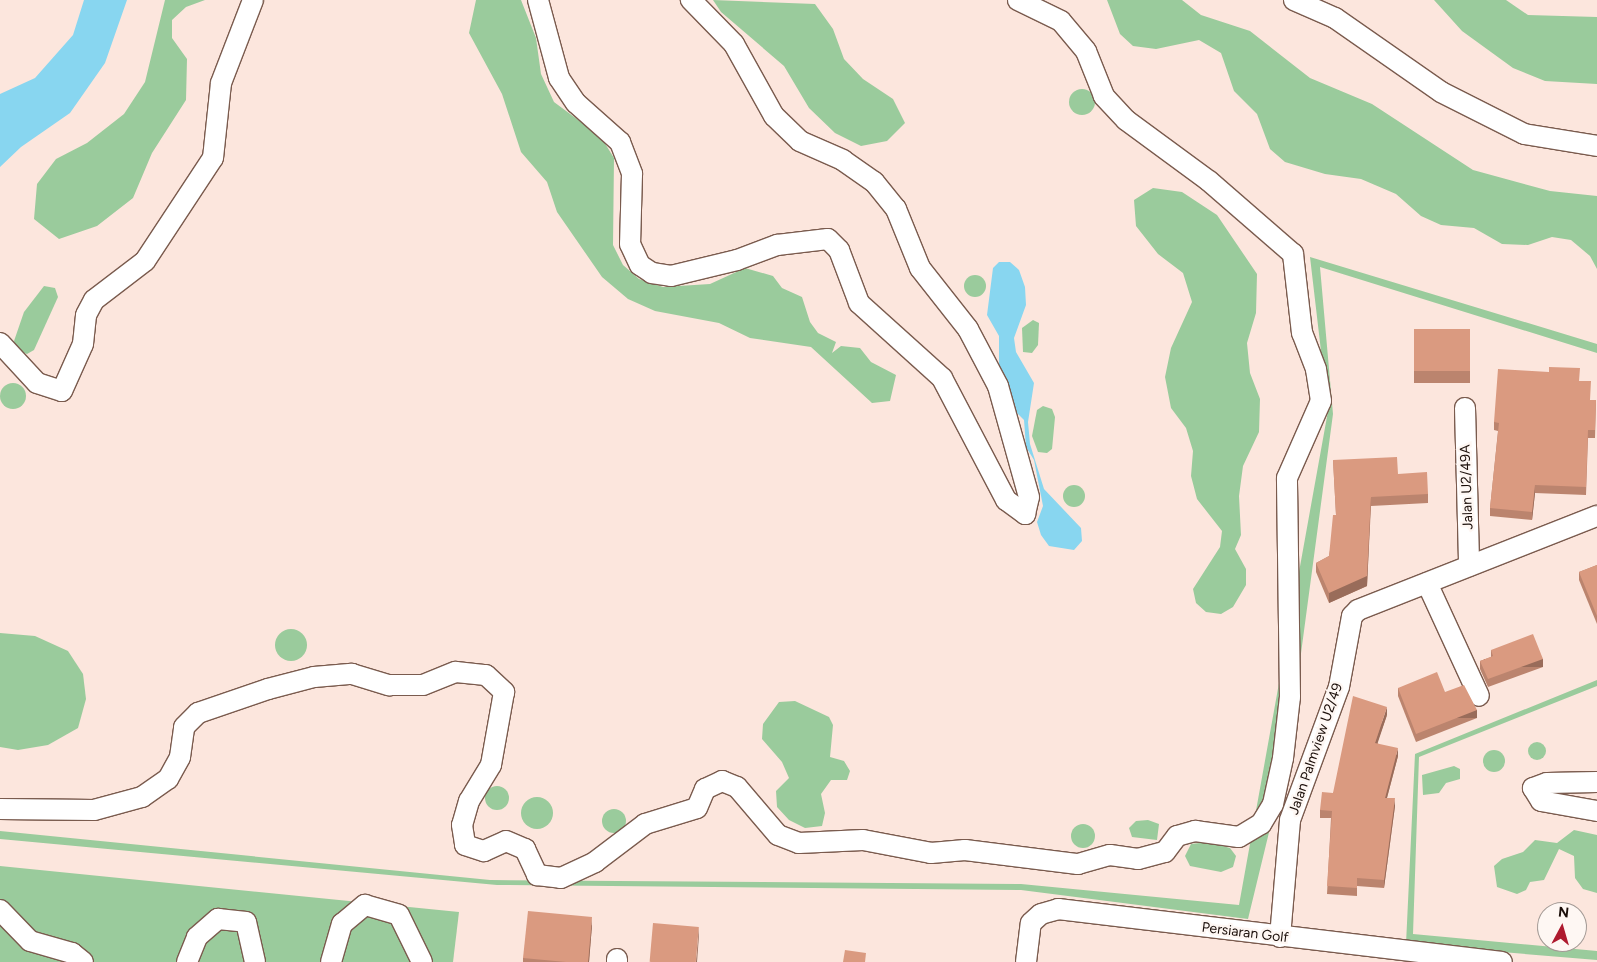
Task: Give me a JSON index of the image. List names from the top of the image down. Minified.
{"streets":{"street":["Jalan U2/49A","Jalan Palmview U2/49","Persiaran Golf"]},"crossings":[["Jalan U2/49A","Jalan Palmview U2/49"],["Jalan Palmview U2/49","Persiaran Golf"]],"north":"top"}
